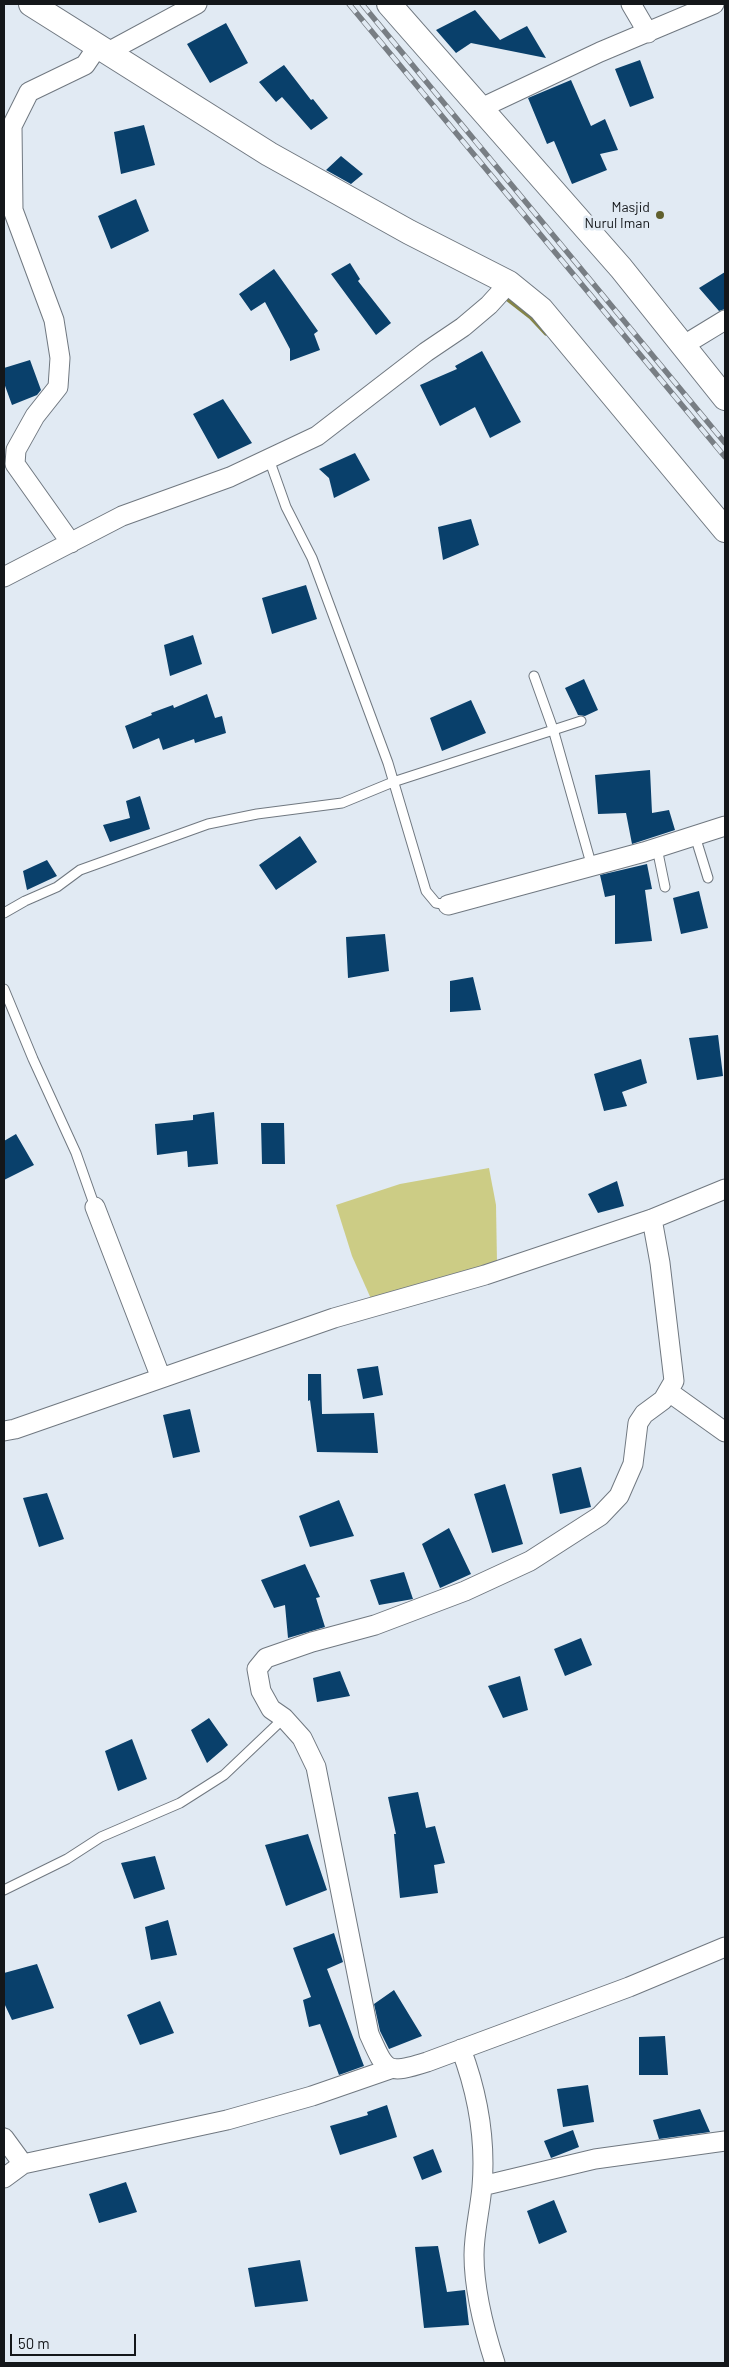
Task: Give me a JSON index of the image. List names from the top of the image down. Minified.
{"places":["Masjid Nurul Iman"],"scale_bar":"50 m"}
